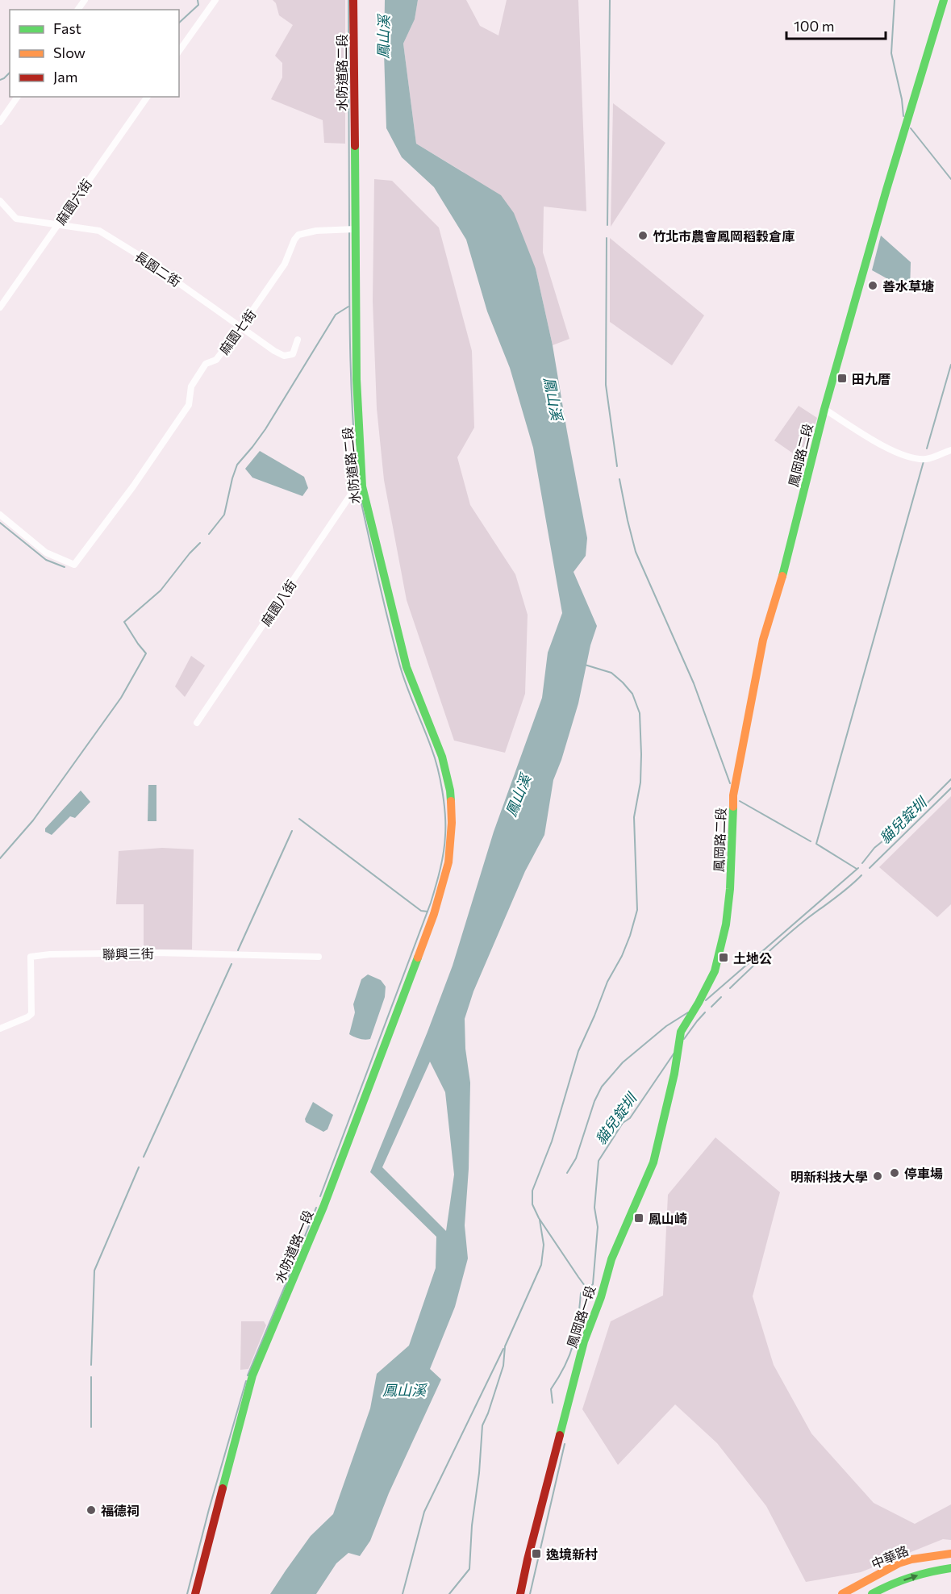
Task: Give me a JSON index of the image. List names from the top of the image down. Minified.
{"streets":{"street":["水防道路二段","麻園六街","長園二街","麻園七街","鳳岡路二段","麻園八街","聯興三街","水防道路一段","鳳岡路一段","中華路"]},"crossings":[["水防道路二段","麻園七街"],["水防道路二段","麻園八街"],["水防道路二段","水防道路一段"],["麻園六街","長園二街"],["長園二街","麻園七街"],["鳳岡路二段","鳳岡路一段"]],"water":["鳳山溪","貓兒錠圳"],"places":{"other":["竹北市農會鳳岡稻穀倉庫","善水草塘","停車場","明新科技大學","福德祠"],"transit":["田九厝","土地公","鳳山崎","逸境新村"]},"legend":["Fast","Slow","Jam"],"scale_bar":"100 m"}
